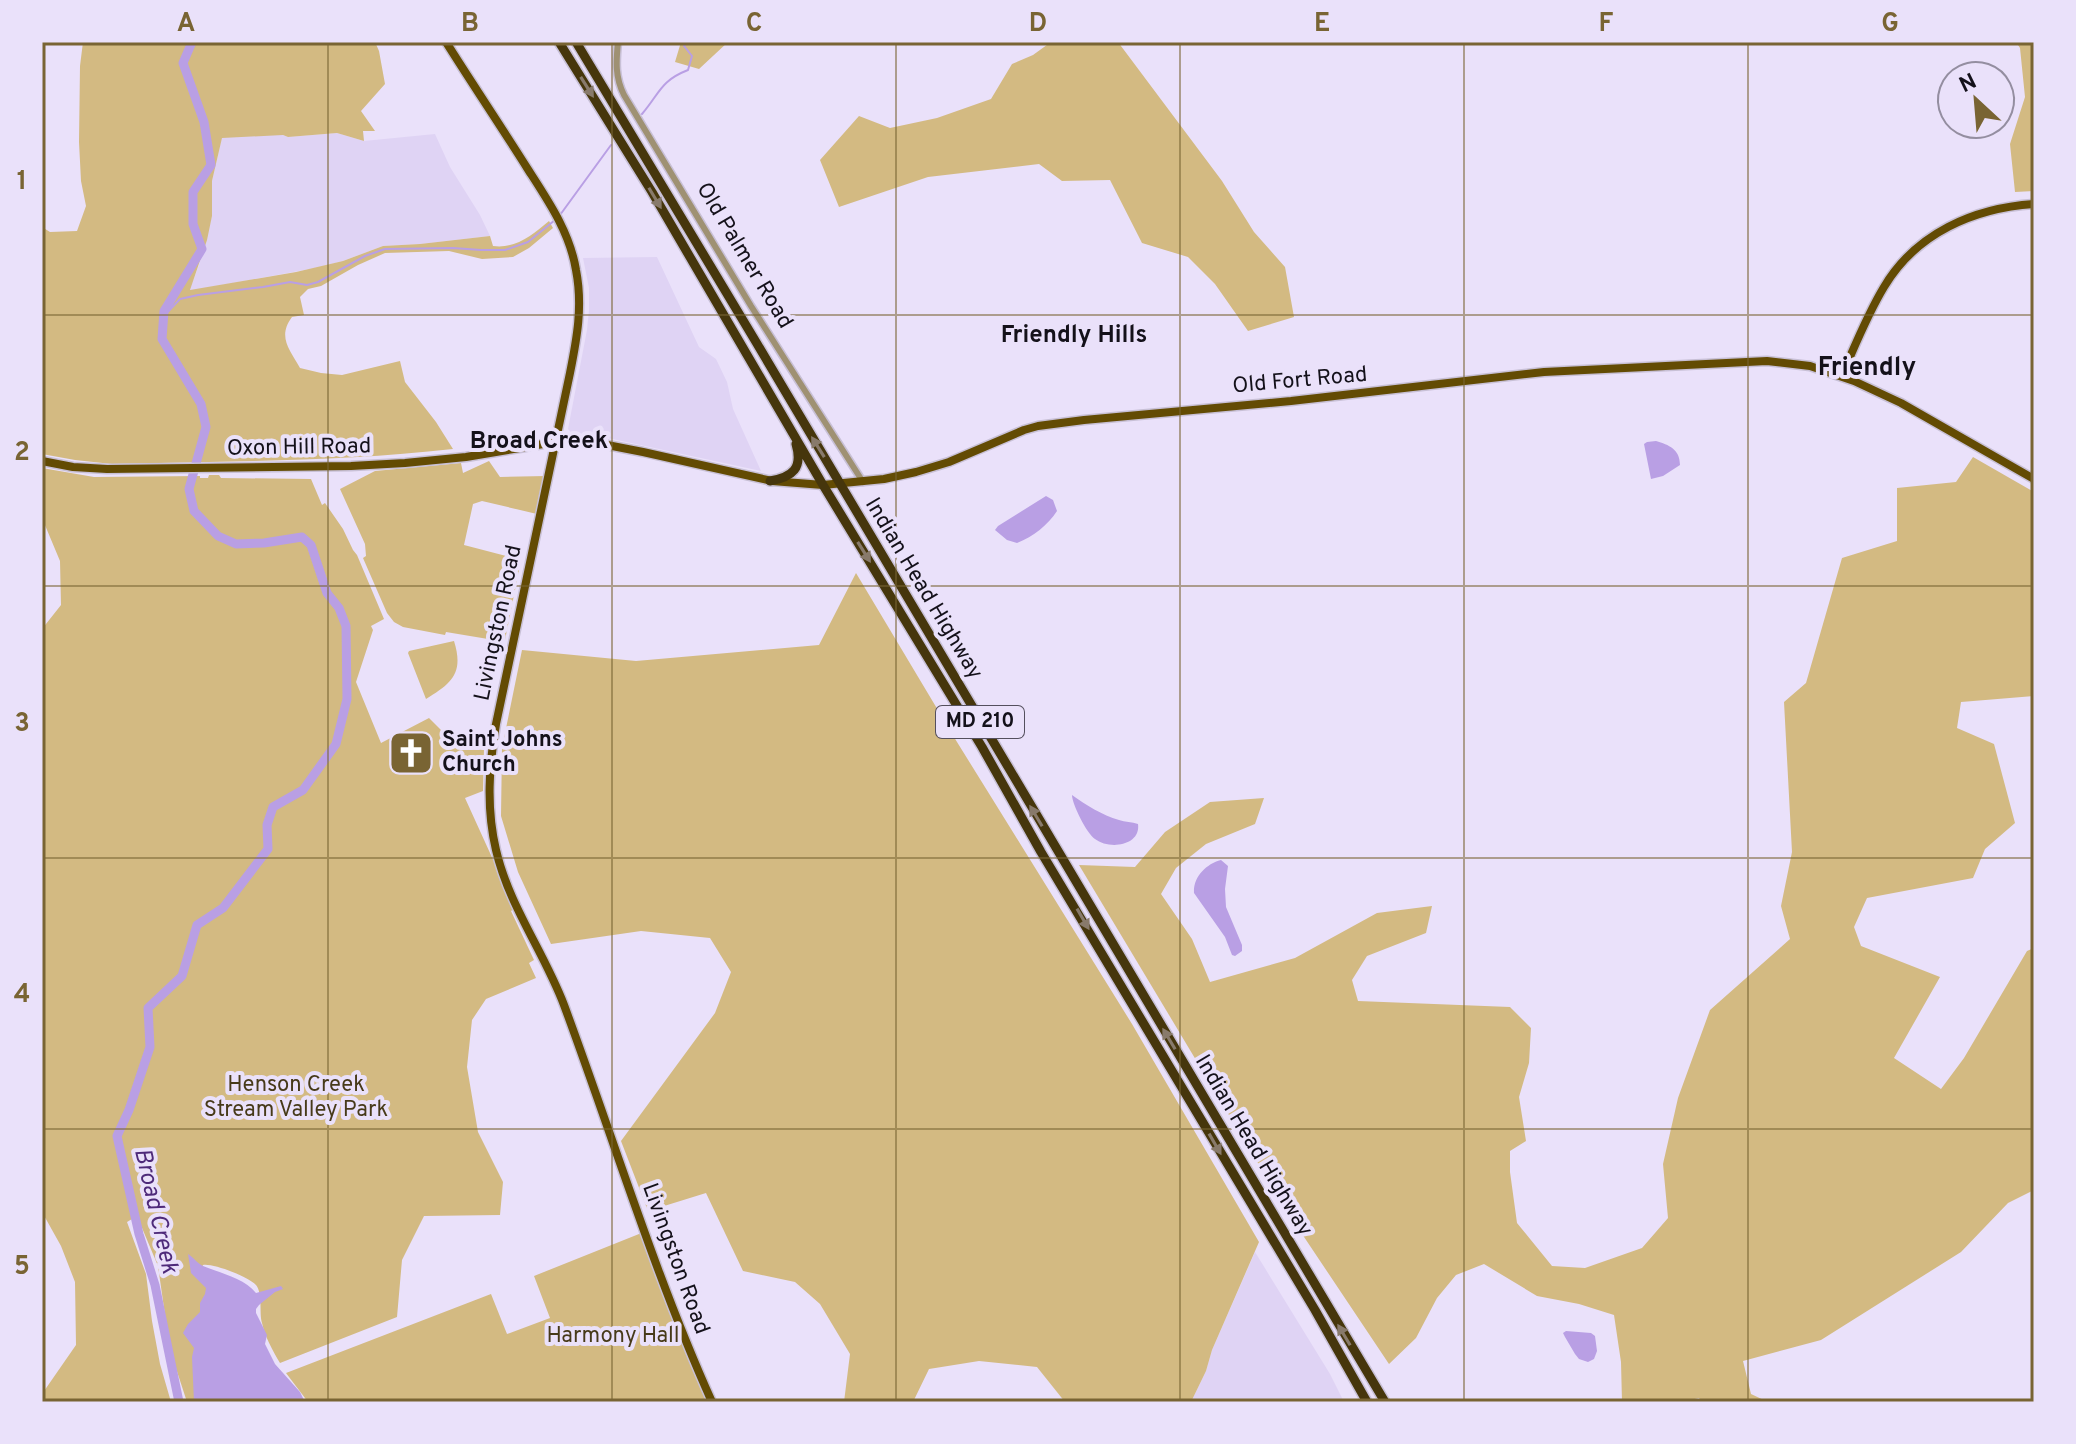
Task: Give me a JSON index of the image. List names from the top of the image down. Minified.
{"streets":{"highway":["Indian Head Highway","MD 210"],"main road":["Old Fort Road","Oxon Hill Road","Livingston Road"],"street":["Old Palmer Road"]},"crossings":[["Old Palmer Road","Old Fort Road"],["Old Fort Road","Oxon Hill Road"],["Old Fort Road","Indian Head Highway"],["Old Fort Road","Livingston Road"],["Oxon Hill Road","Livingston Road"]],"districts":["Friendly Hills","Friendly","Broad Creek"],"water":["Broad Creek"],"parks":["Henson Creek Stream Valley Park","Harmony Hall"],"places":{"church":["Saint Johns Church"]},"north":"top left","grid":{"columns":["A","B","C","D","E","F","G"],"rows":["1","2","3","4","5"]}}
